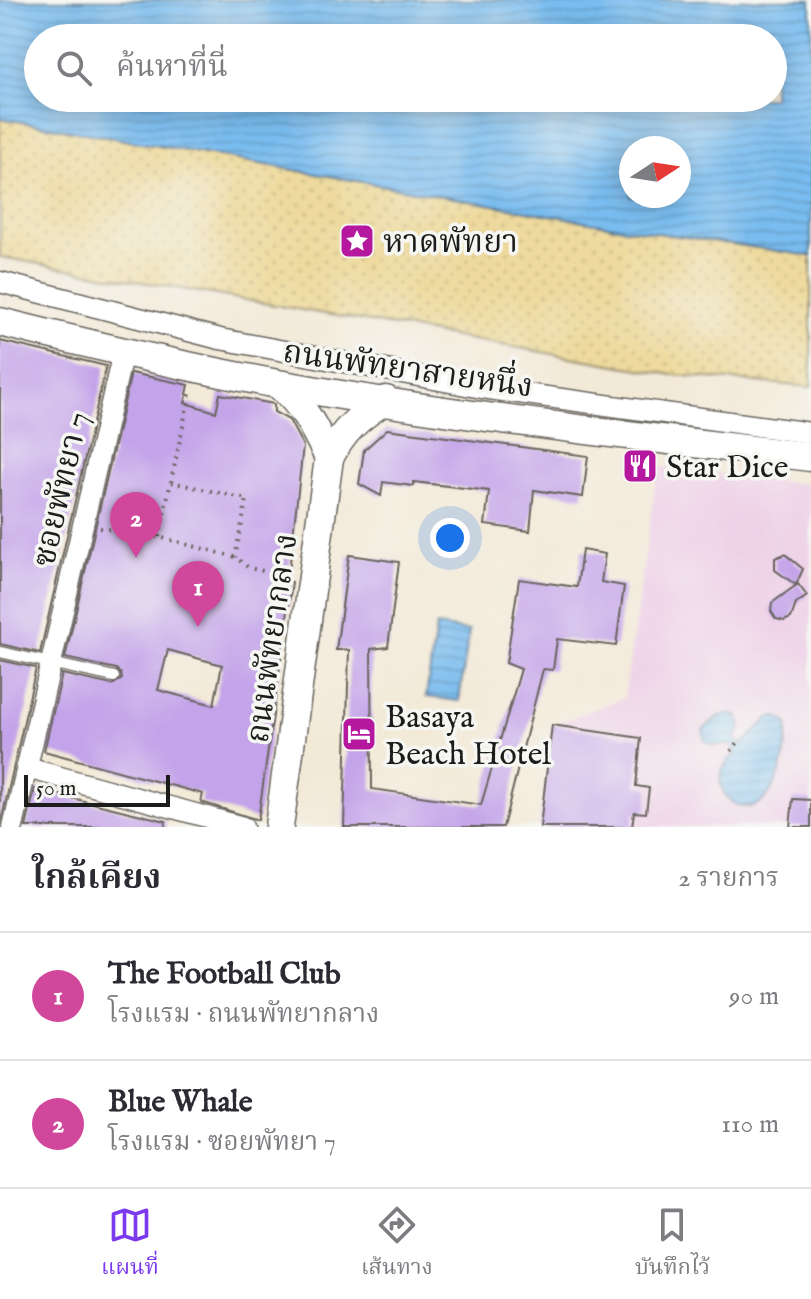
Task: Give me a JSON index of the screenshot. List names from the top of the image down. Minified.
{"streets":{"main road":["ถนนพัทยาสายหนึ่ง","ถนนพัทยากลาง"],"street":["ซอยพัทยา 7"]},"crossings":[["ถนนพัทยาสายหนึ่ง","ซอยพัทยา 7"],["ถนนพัทยาสายหนึ่ง","ถนนพัทยากลาง"]],"places":{"place":["หาดพัทยา"],"restaurant":["Star Dice"],"hotel":["Basaya Beach Hotel"]},"scale_bar":"50 m","north":"right","page":{"search":"ค้นหาที่นี่","pins":["2","1"],"scale":"50 m","heading":["ใกล้เคียง","2 รายการ"],"list":[{"mark":"1","name":"The Football Club","note":"โรงแรม · ถนนพัทยากลาง","value":"90 m"},{"mark":"2","name":"Blue Whale","note":"โรงแรม · ซอยพัทยา 7","value":"110 m"}],"nav":["แผนที่","เส้นทาง","บันทึกไว้"]}}
